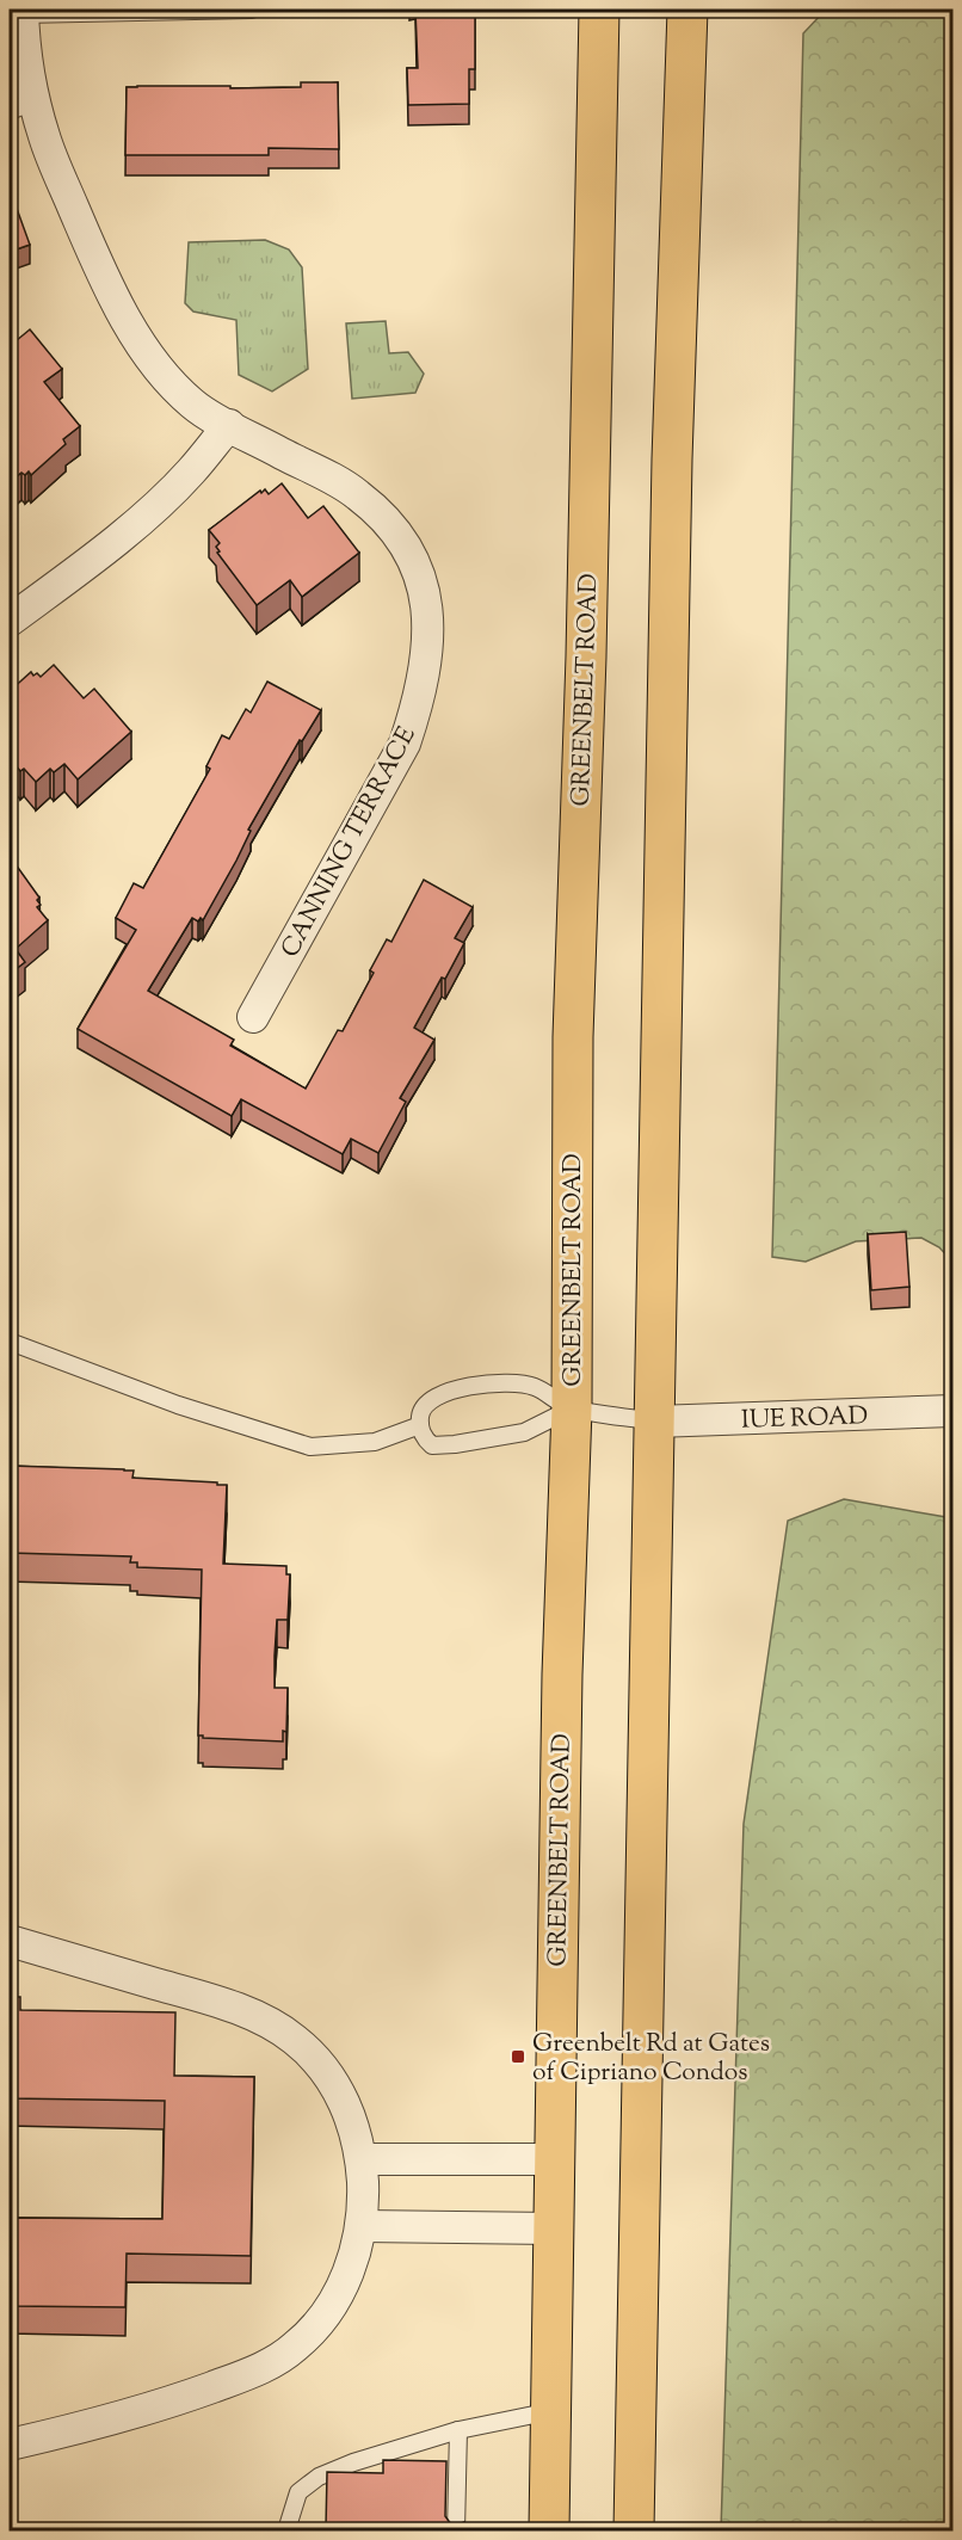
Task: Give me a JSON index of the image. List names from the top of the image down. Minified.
{"streets":{"main road":["GREENBELT ROAD"],"street":["CANNING TERRACE","IUE ROAD"]},"places":{"transit":["Greenbelt Rd at Gates of Cipriano Condos"]}}
